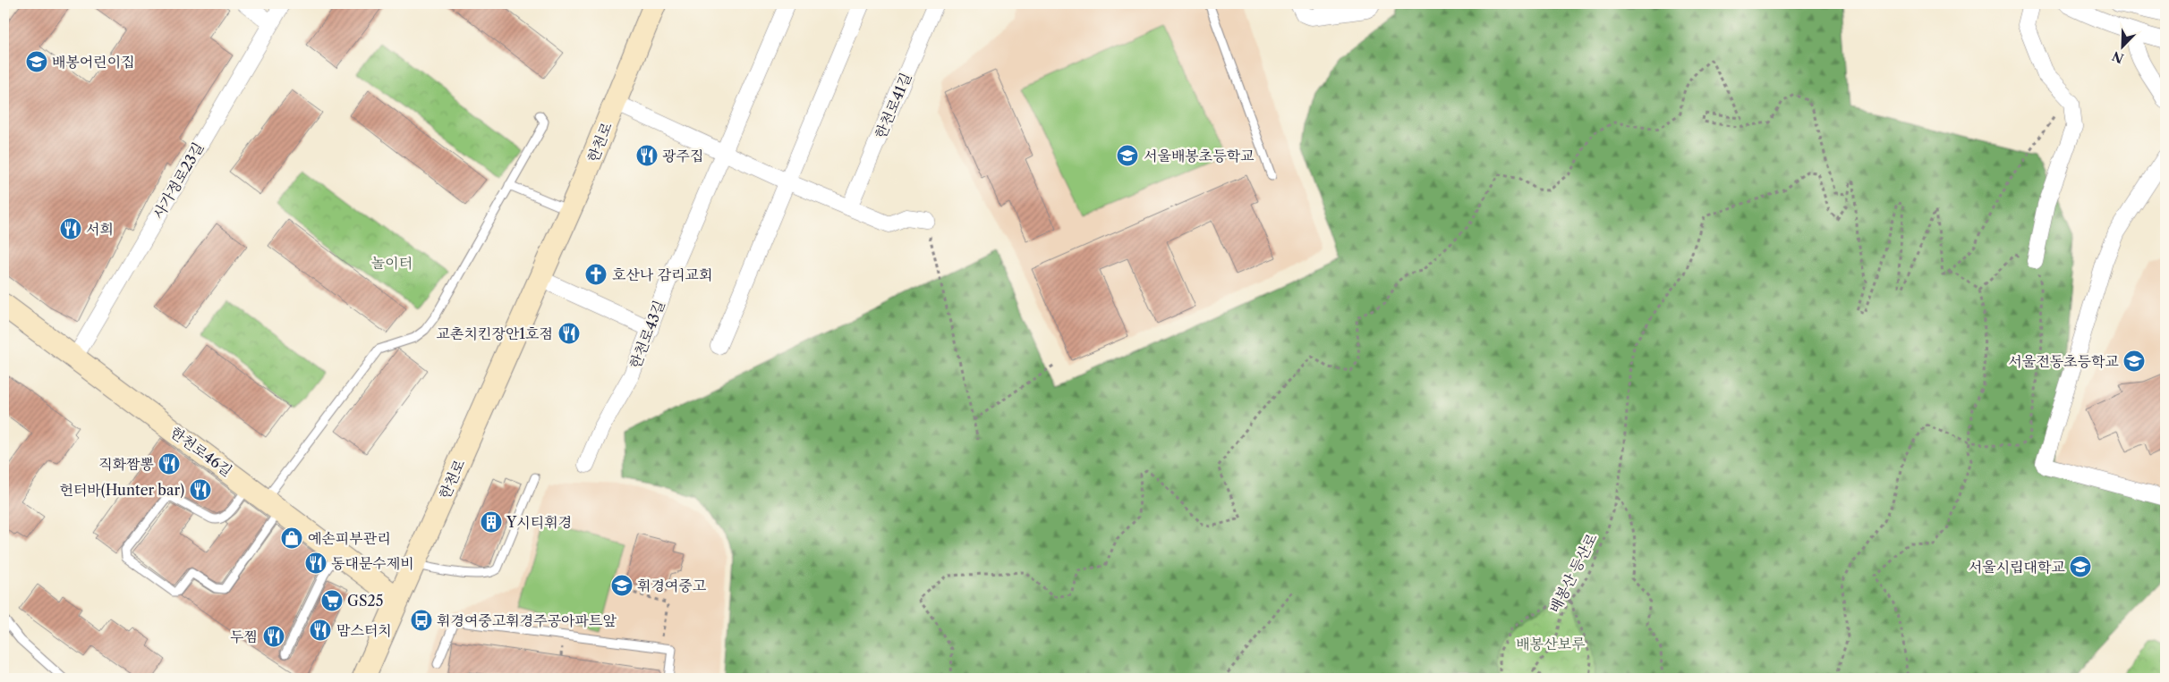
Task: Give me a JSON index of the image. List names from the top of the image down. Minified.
{"streets":{"main road":["한천로","한천로46길"],"street":["한천로41길","사가정로23길","한천로43길"],"path":["배봉산 등산로"]},"crossings":[["한천로","한천로46길"],["사가정로23길","한천로46길"]],"parks":["놀이터","배봉산보루"],"places":{"school or university":["배봉어린이집","서울배봉초등학교","서울전동초등학교","서울시립대학교","휘경여중고"],"restaurant":["광주집","서희","교촌치킨장안1호점","직화짬뽕","헌터바(Hunter bar)","동대문수제비","맘스터치","두찜"],"church":["호산나 감리교회"],"building":["Y시티휘경"],"shop":["예손피부관리"],"supermarket":["GS25"],"bus stop":["휘경여중고휘경주공아파트앞"]},"north":"bottom left"}
